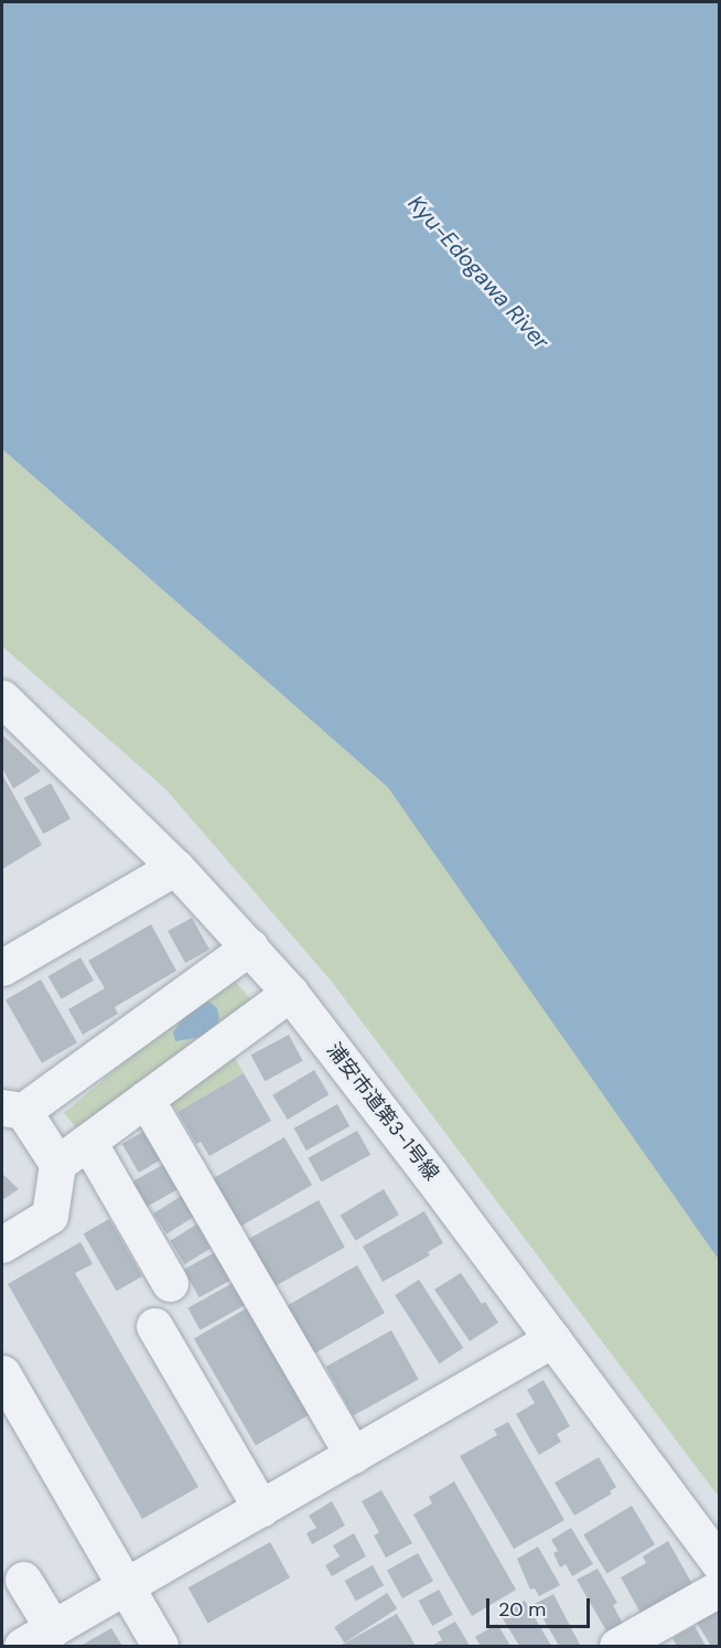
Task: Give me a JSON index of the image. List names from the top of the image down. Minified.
{"streets":{"street":["浦安市道第3-1号線"]},"water":["Kyu-Edogawa River"],"scale_bar":"20 m"}
